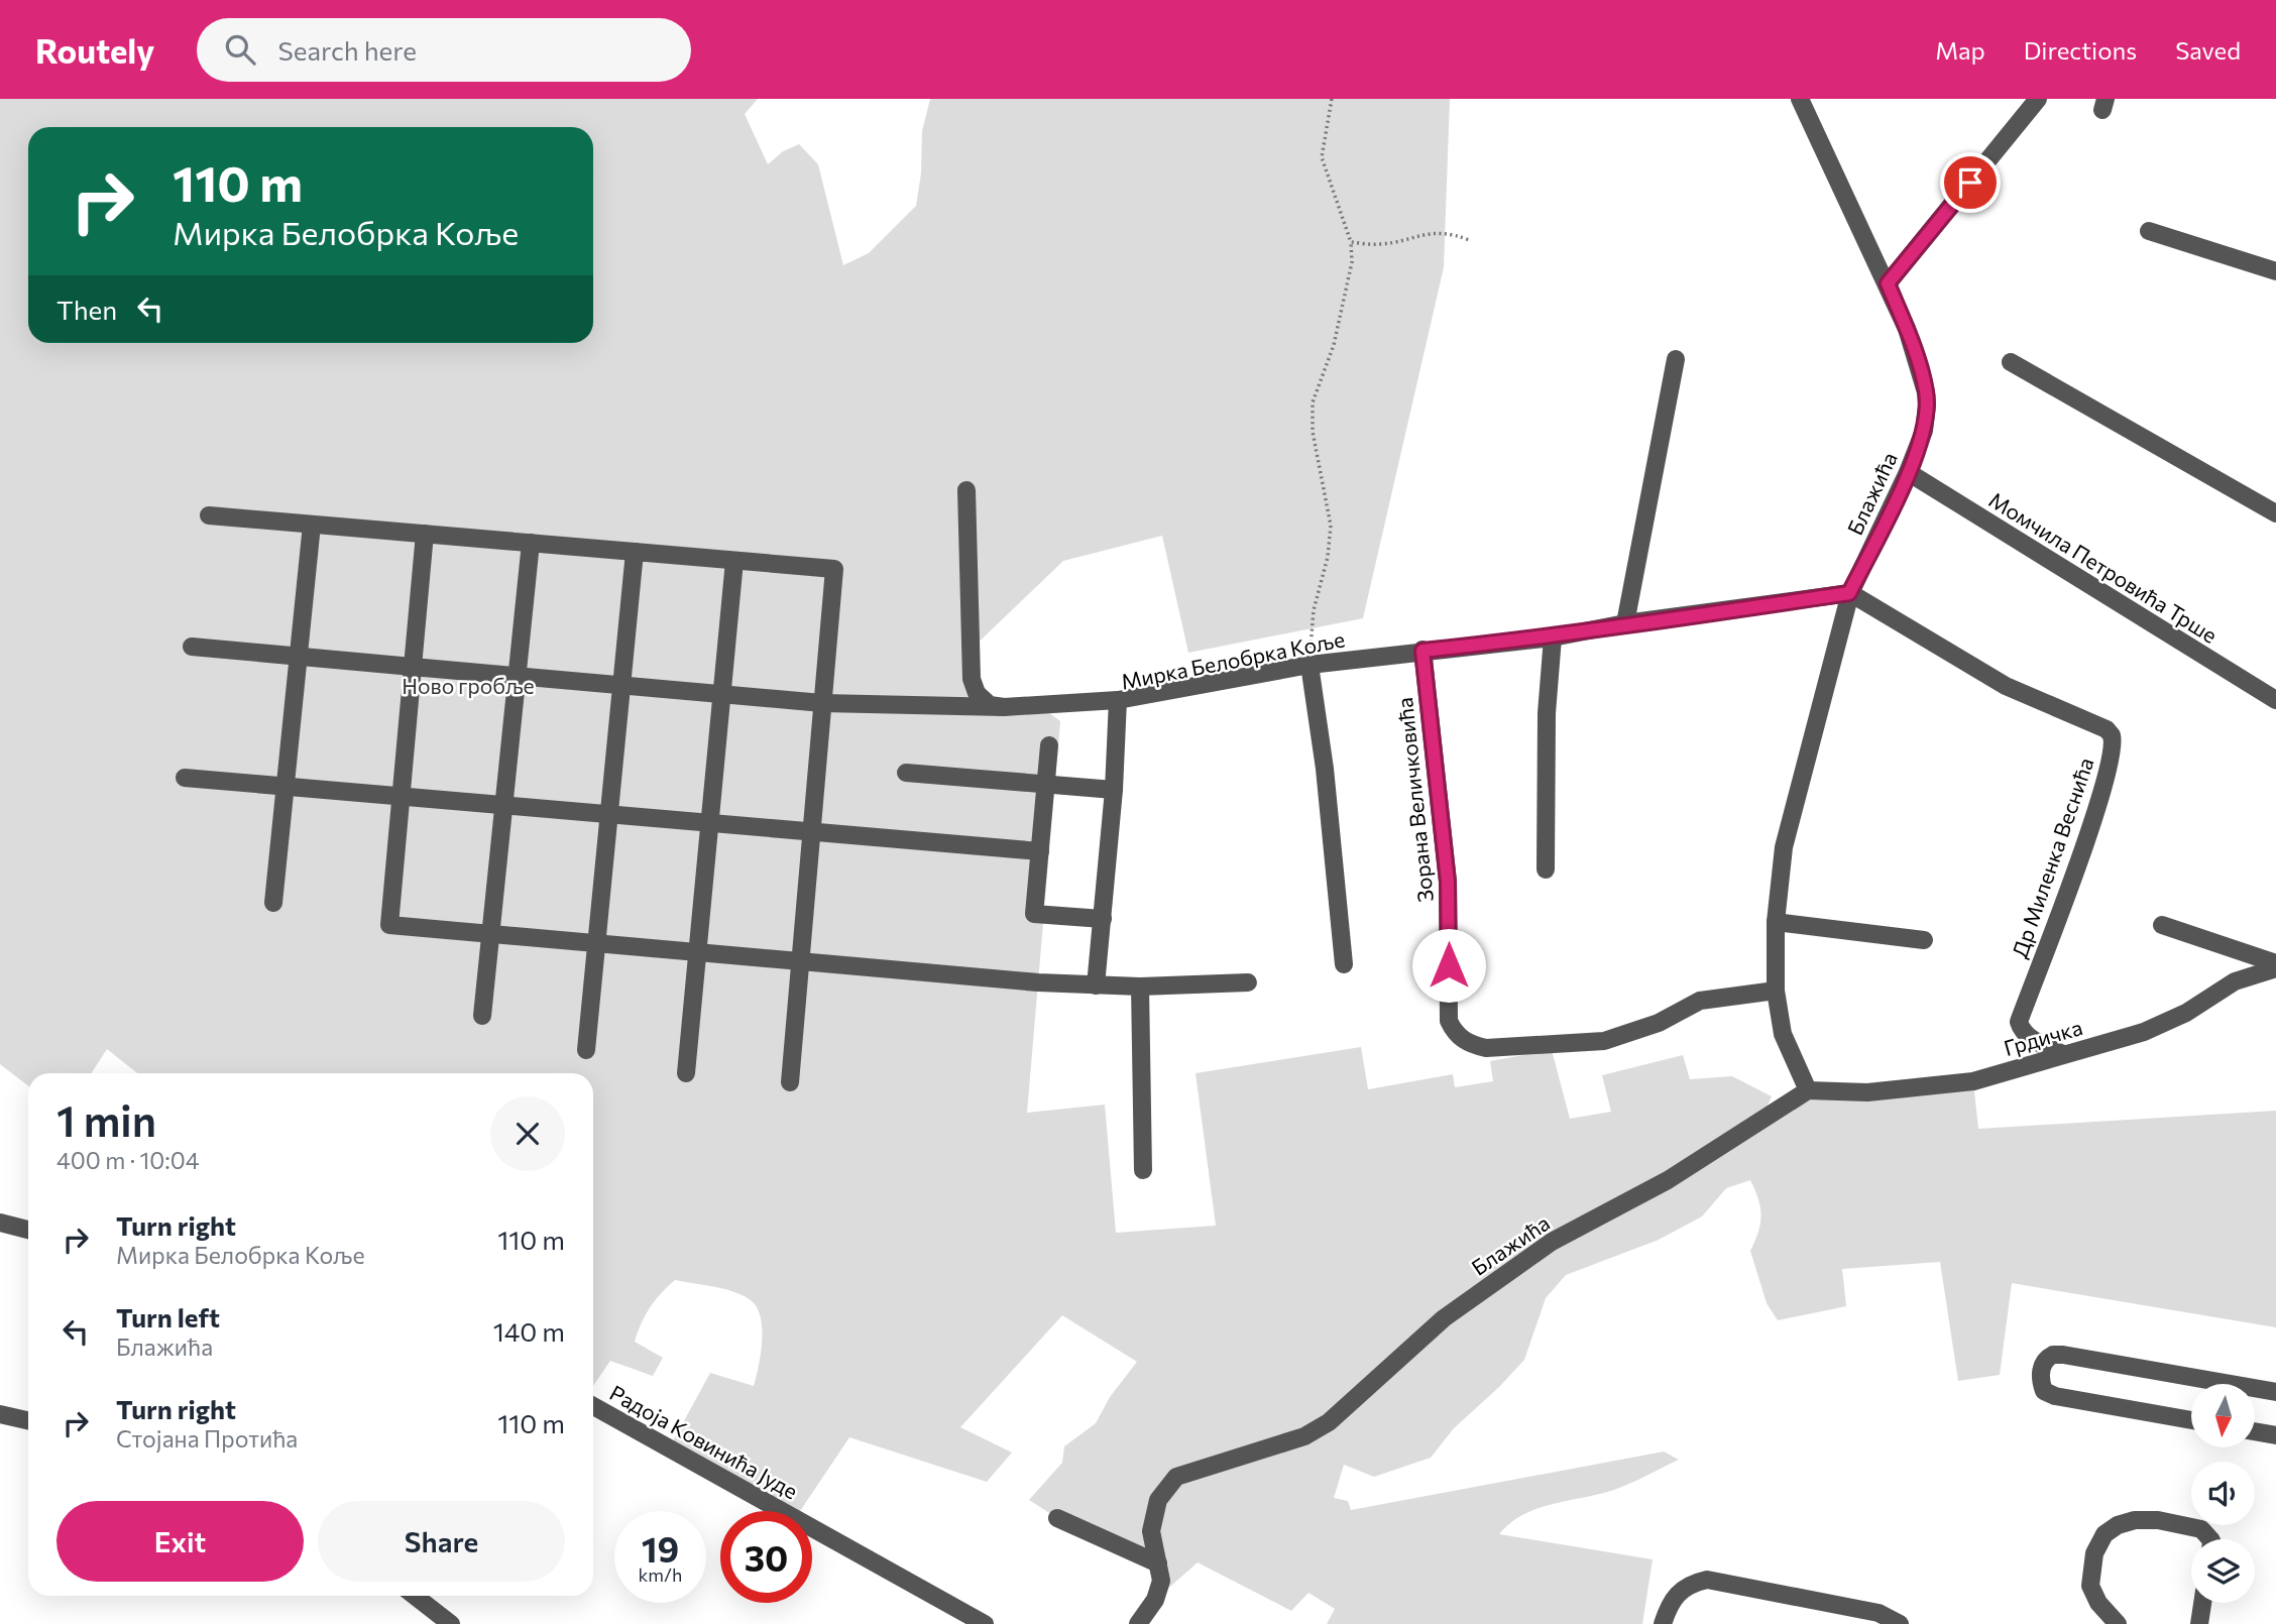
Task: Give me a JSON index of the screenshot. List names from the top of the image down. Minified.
{"streets":{"street":["Блажића","Момчила Петровића Трше","Мирка Белобрка Коље","Зорана Величковића","Др Миленка Веснића","Грдичка","Радоја Ковинића Јуде"]},"crossings":[["Блажића","Момчила Петровића Трше"],["Блажића","Мирка Белобрка Коље"],["Блажића","Зорана Величковића"],["Блажића","Др Миленка Веснића"],["Блажића","Грдичка"],["Мирка Белобрка Коље","Зорана Величковића"],["Мирка Белобрка Коље","Др Миленка Веснића"],["Др Миленка Веснића","Грдичка"]],"parks":["Ново гробље"],"north":"bottom","page":{"header":"Routely","search":"Search here","nav":["Map","Directions","Saved"],"turn":["110 m","Мирка Белобрка Коље"],"then":"Then","heading":["1 min","400 m · 10:04"],"list":[{"name":"Turn right","note":"Мирка Белобрка Коље","value":"110 m"},{"name":"Turn left","note":"Блажића","value":"140 m"},{"name":"Turn right","note":"Стојана Протића","value":"110 m"}],"buttons":["Exit","Share"],"speed":"19 km/h","limit":"30"}}
